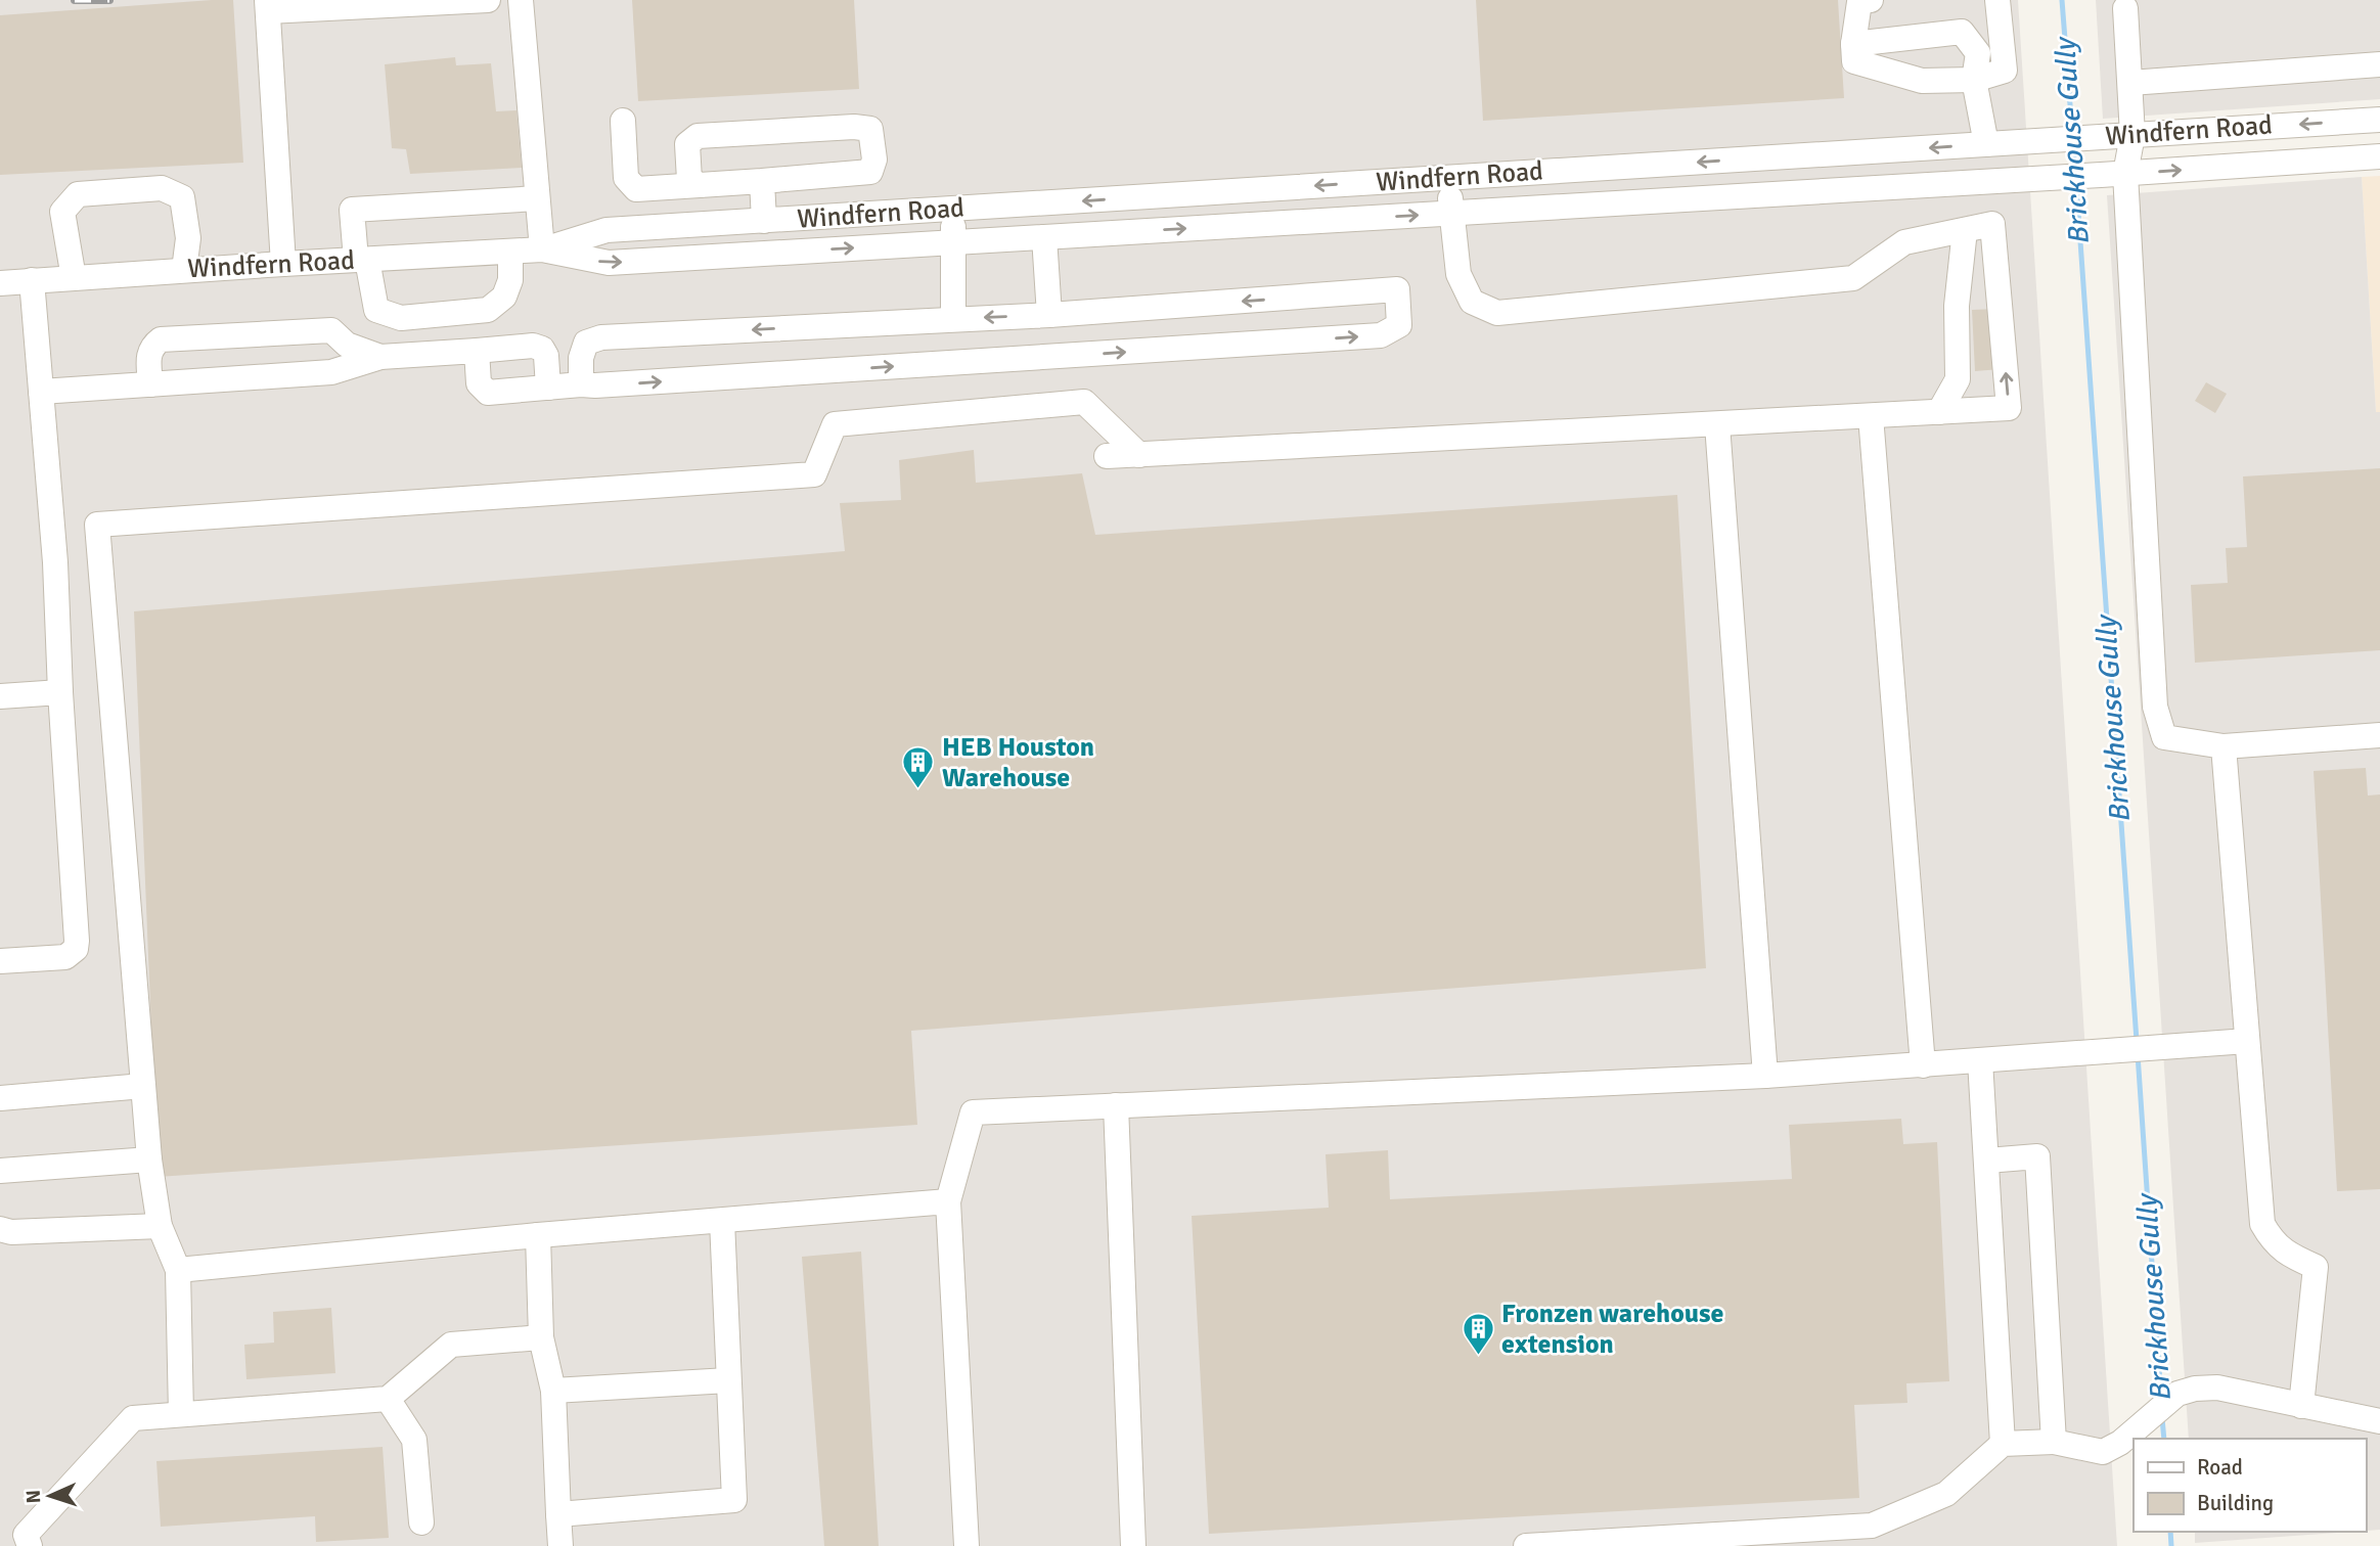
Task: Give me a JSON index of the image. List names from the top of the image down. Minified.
{"streets":{"street":["Windfern Road"]},"water":["Brickhouse Gully"],"places":{"building":["HEB Houston Warehouse","Fronzen warehouse extension"]},"legend":["Road","Building"],"north":"left"}
